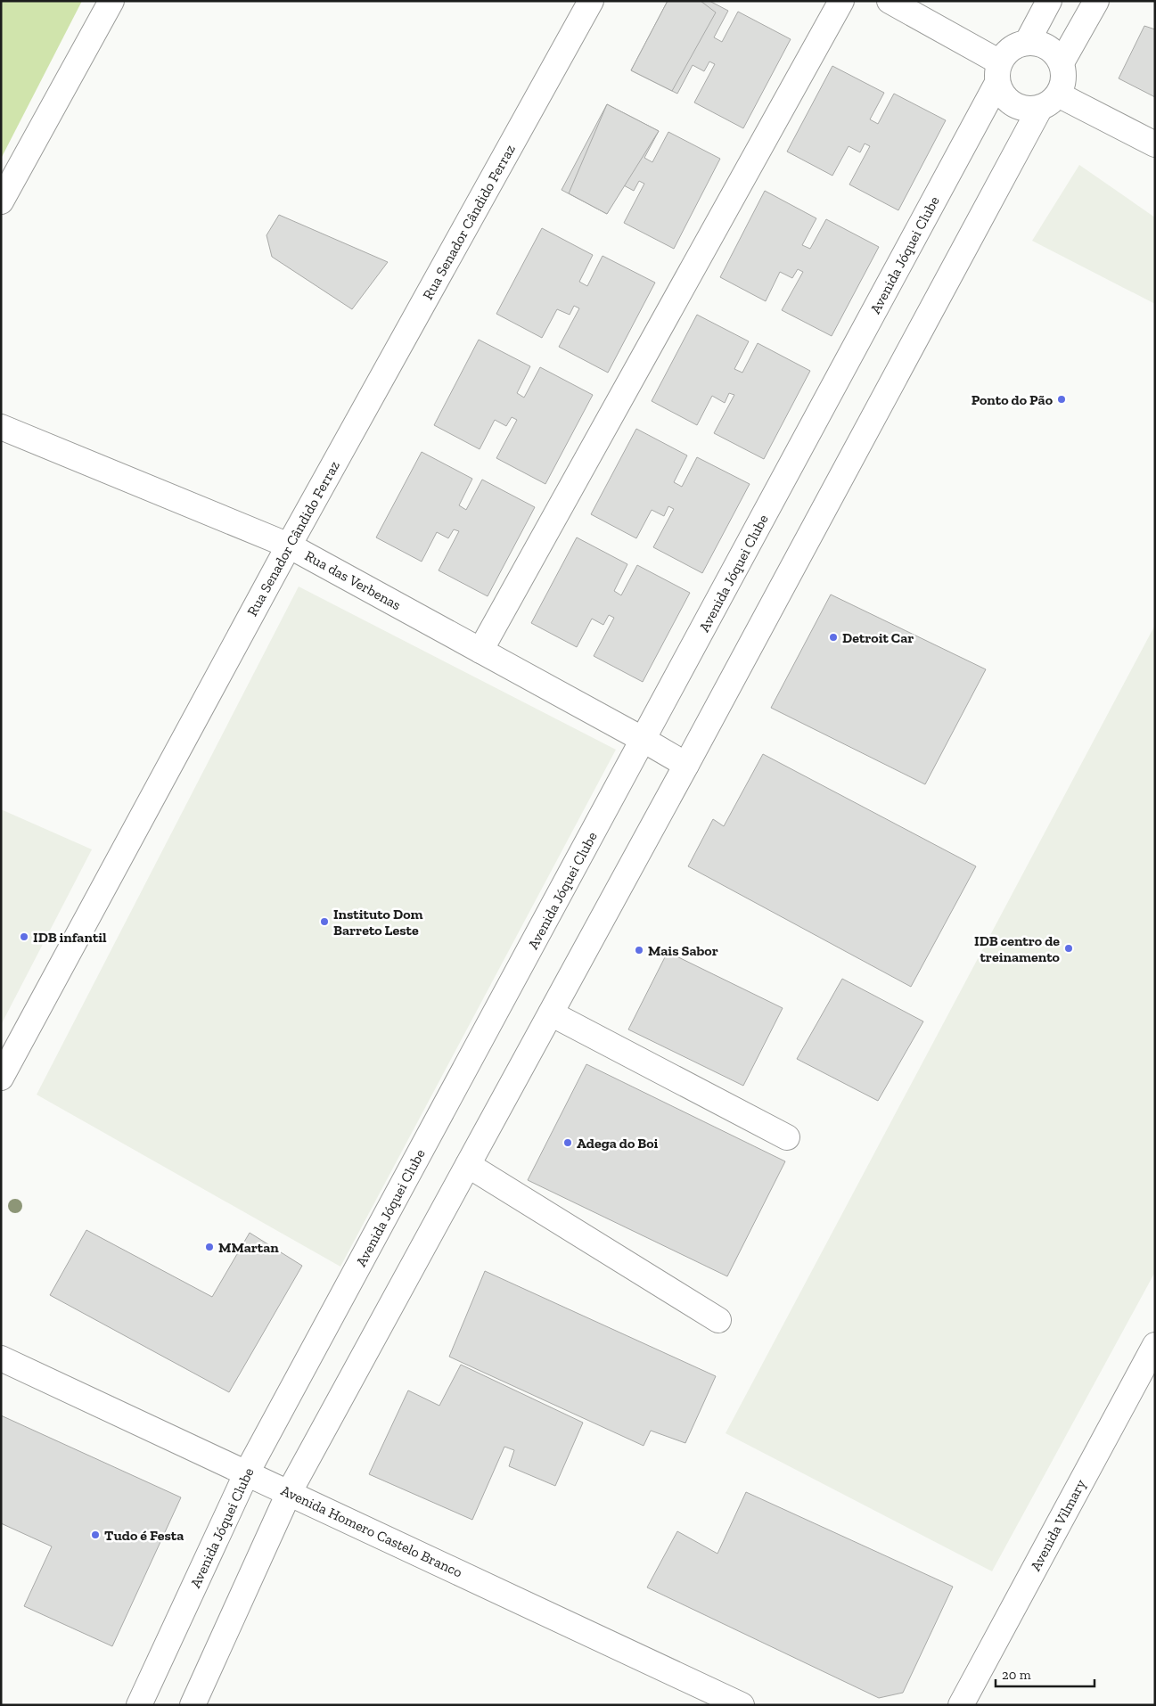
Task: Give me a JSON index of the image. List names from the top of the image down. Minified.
{"streets":{"main road":["Rua Senador Cândido Ferraz","Avenida Jóquei Clube","Rua das Verbenas","Avenida Vilmary","Avenida Homero Castelo Branco"]},"crossings":[["Rua Senador Cândido Ferraz","Rua das Verbenas"],["Avenida Jóquei Clube","Rua das Verbenas"],["Avenida Jóquei Clube","Avenida Homero Castelo Branco"]],"places":["Ponto do Pão","Detroit Car","Instituto Dom Barreto Leste","IDB infantil","IDB centro de treinamento","Mais Sabor","Adega do Boi","MMartan","Tudo é Festa"],"scale_bar":"20 m"}
